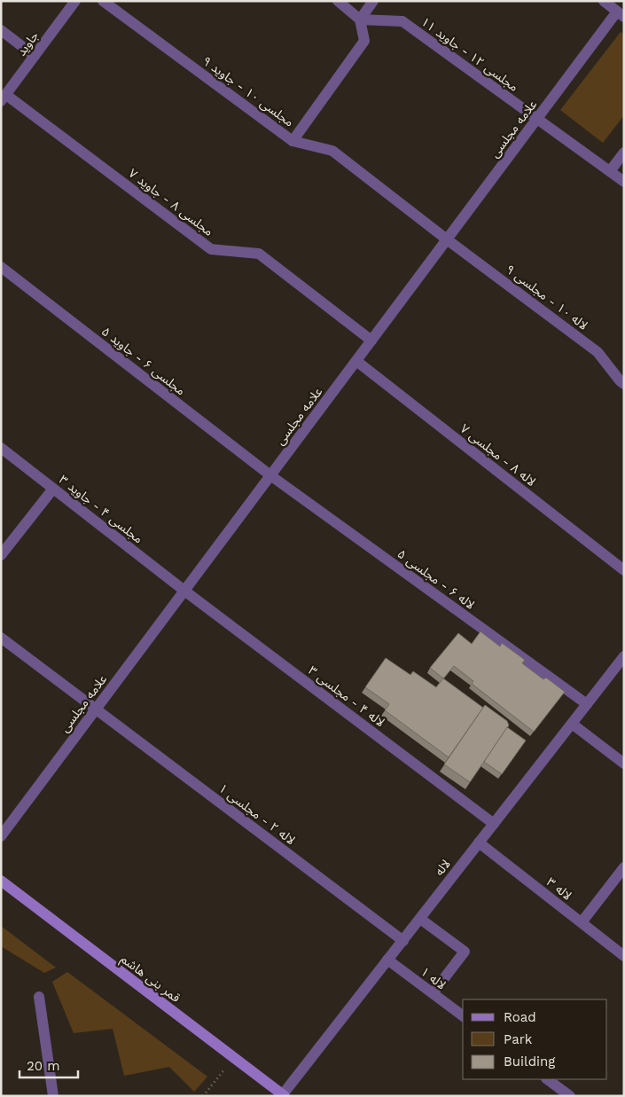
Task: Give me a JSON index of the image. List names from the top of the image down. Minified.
{"streets":{"street":["جاوید","مجلسی ۱۲ - جاوید ۱۱","مجلسی ۱۰ - جاوید ۹","علامه مجلسی","مجلسی ۸ - جاوید ۷","لاله ۱۰ - مجلسی ۹","مجلسی ۶ - جاوید ۵","لاله ۸ - مجلسی ۷","مجلسی ۴ - جاوید ۳","لاله ۶ - مجلسی ۵","لاله ۴ - مجلسی ۳","لاله ۲ - مجلسی ۱","لاله","لاله ۳","قمر بنی هاشم","لاله ۱"]},"crossings":[["جاوید","مجلسی ۸ - جاوید ۷"],["مجلسی ۱۲ - جاوید ۱۱","علامه مجلسی"],["مجلسی ۱۰ - جاوید ۹","علامه مجلسی"],["مجلسی ۱۰ - جاوید ۹","لاله ۱۰ - مجلسی ۹"],["علامه مجلسی","مجلسی ۸ - جاوید ۷"],["علامه مجلسی","لاله ۱۰ - مجلسی ۹"],["علامه مجلسی","مجلسی ۶ - جاوید ۵"],["علامه مجلسی","لاله ۸ - مجلسی ۷"],["علامه مجلسی","مجلسی ۴ - جاوید ۳"],["علامه مجلسی","لاله ۶ - مجلسی ۵"],["علامه مجلسی","لاله ۴ - مجلسی ۳"],["علامه مجلسی","لاله ۲ - مجلسی ۱"],["مجلسی ۶ - جاوید ۵","لاله ۶ - مجلسی ۵"],["مجلسی ۴ - جاوید ۳","لاله ۴ - مجلسی ۳"],["لاله ۶ - مجلسی ۵","لاله"],["لاله ۴ - مجلسی ۳","لاله"],["لاله ۲ - مجلسی ۱","لاله"],["لاله","لاله ۳"],["لاله","قمر بنی هاشم"],["لاله","لاله ۱"]],"legend":["Road","Park","Building"],"scale_bar":"20 m"}
